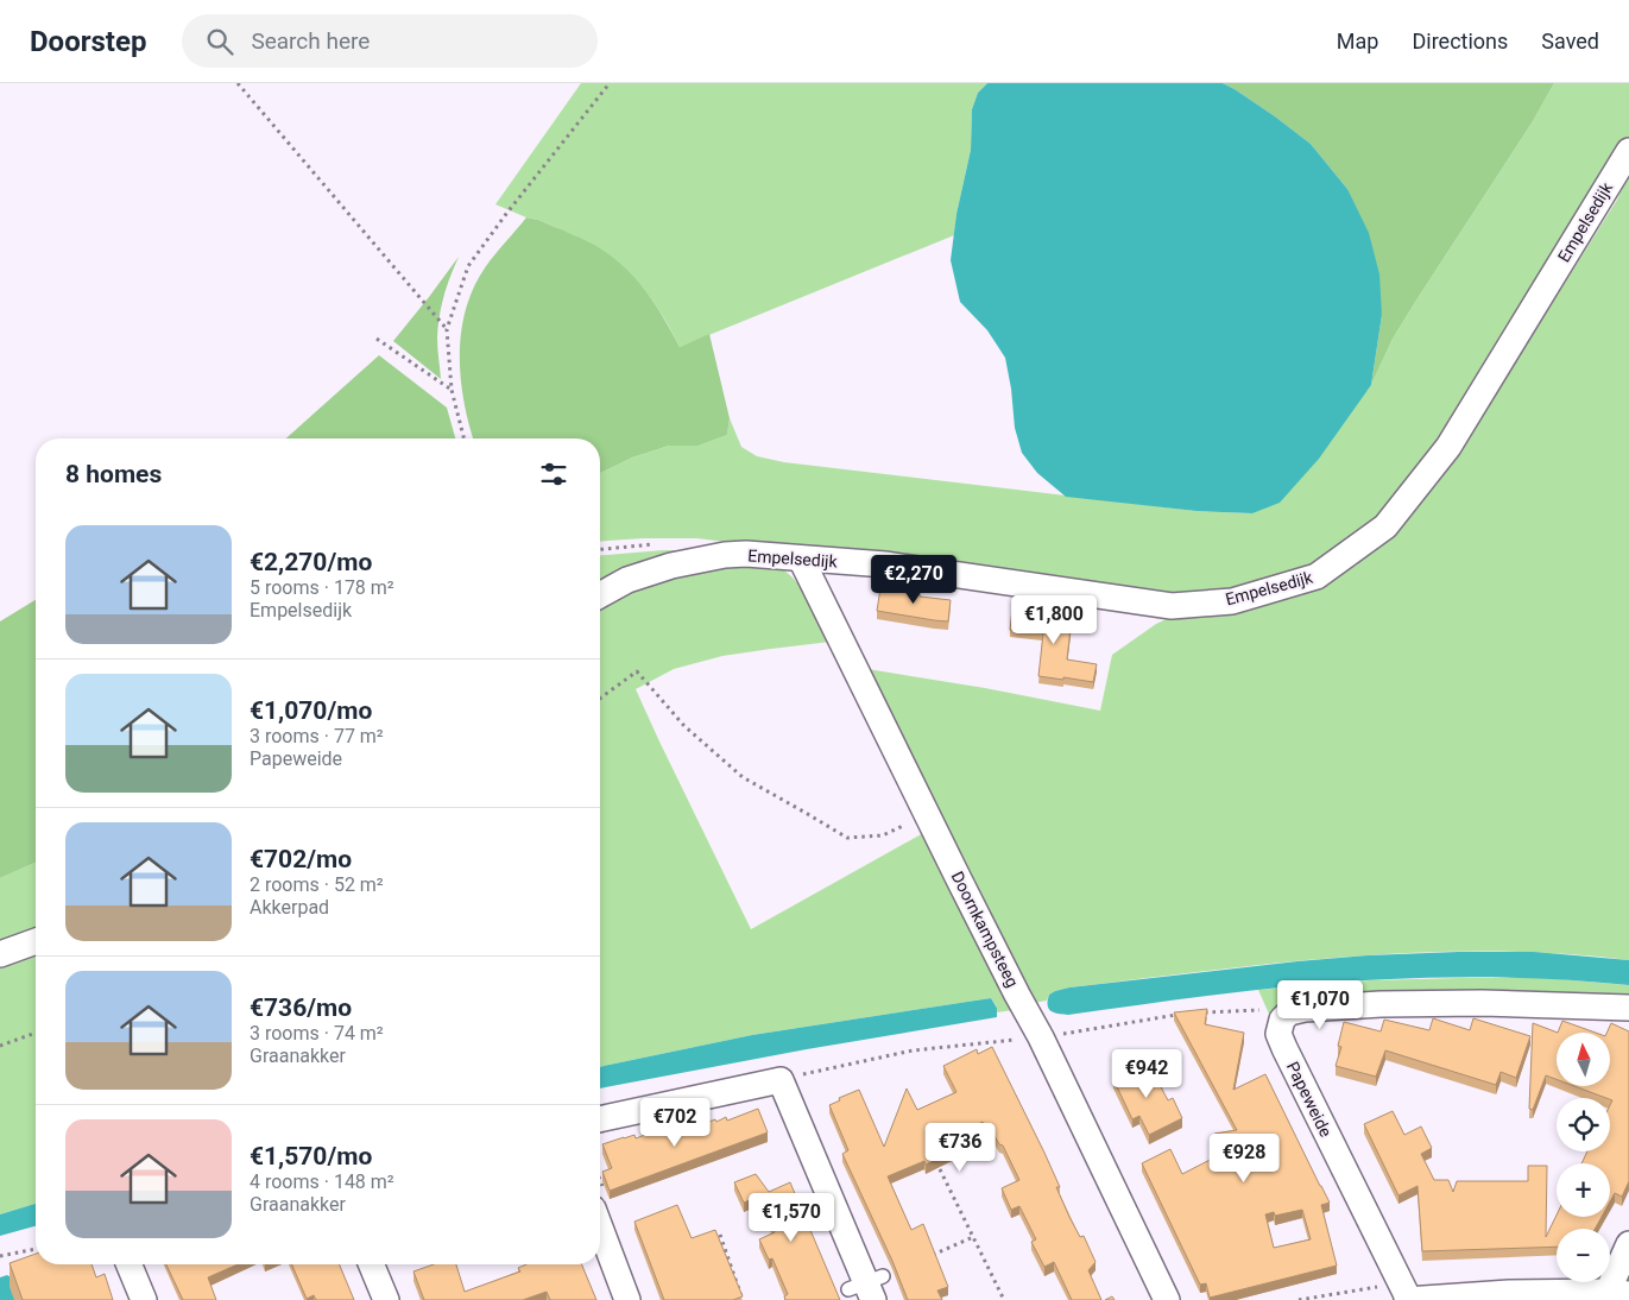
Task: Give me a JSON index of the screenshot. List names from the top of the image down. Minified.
{"streets":{"street":["Empelsedijk","Doornkampsteeg","Papeweide"]},"crossings":[["Empelsedijk","Doornkampsteeg"]],"north":"top","page":{"header":"Doorstep","search":"Search here","nav":["Map","Directions","Saved"],"heading":"8 homes","list":[{"name":"€2,270/mo","note":"5 rooms · 178 m² · Empelsedijk"},{"name":"€1,070/mo","note":"3 rooms · 77 m² · Papeweide"},{"name":"€702/mo","note":"2 rooms · 52 m² · Akkerpad"},{"name":"€736/mo","note":"3 rooms · 74 m² · Graanakker"},{"name":"€1,570/mo","note":"4 rooms · 148 m² · Graanakker"}],"price":["€2,270","€1,800","€1,070","€942","€702","€736","€928","€1,570"],"map_buttons":["+","−"]}}
